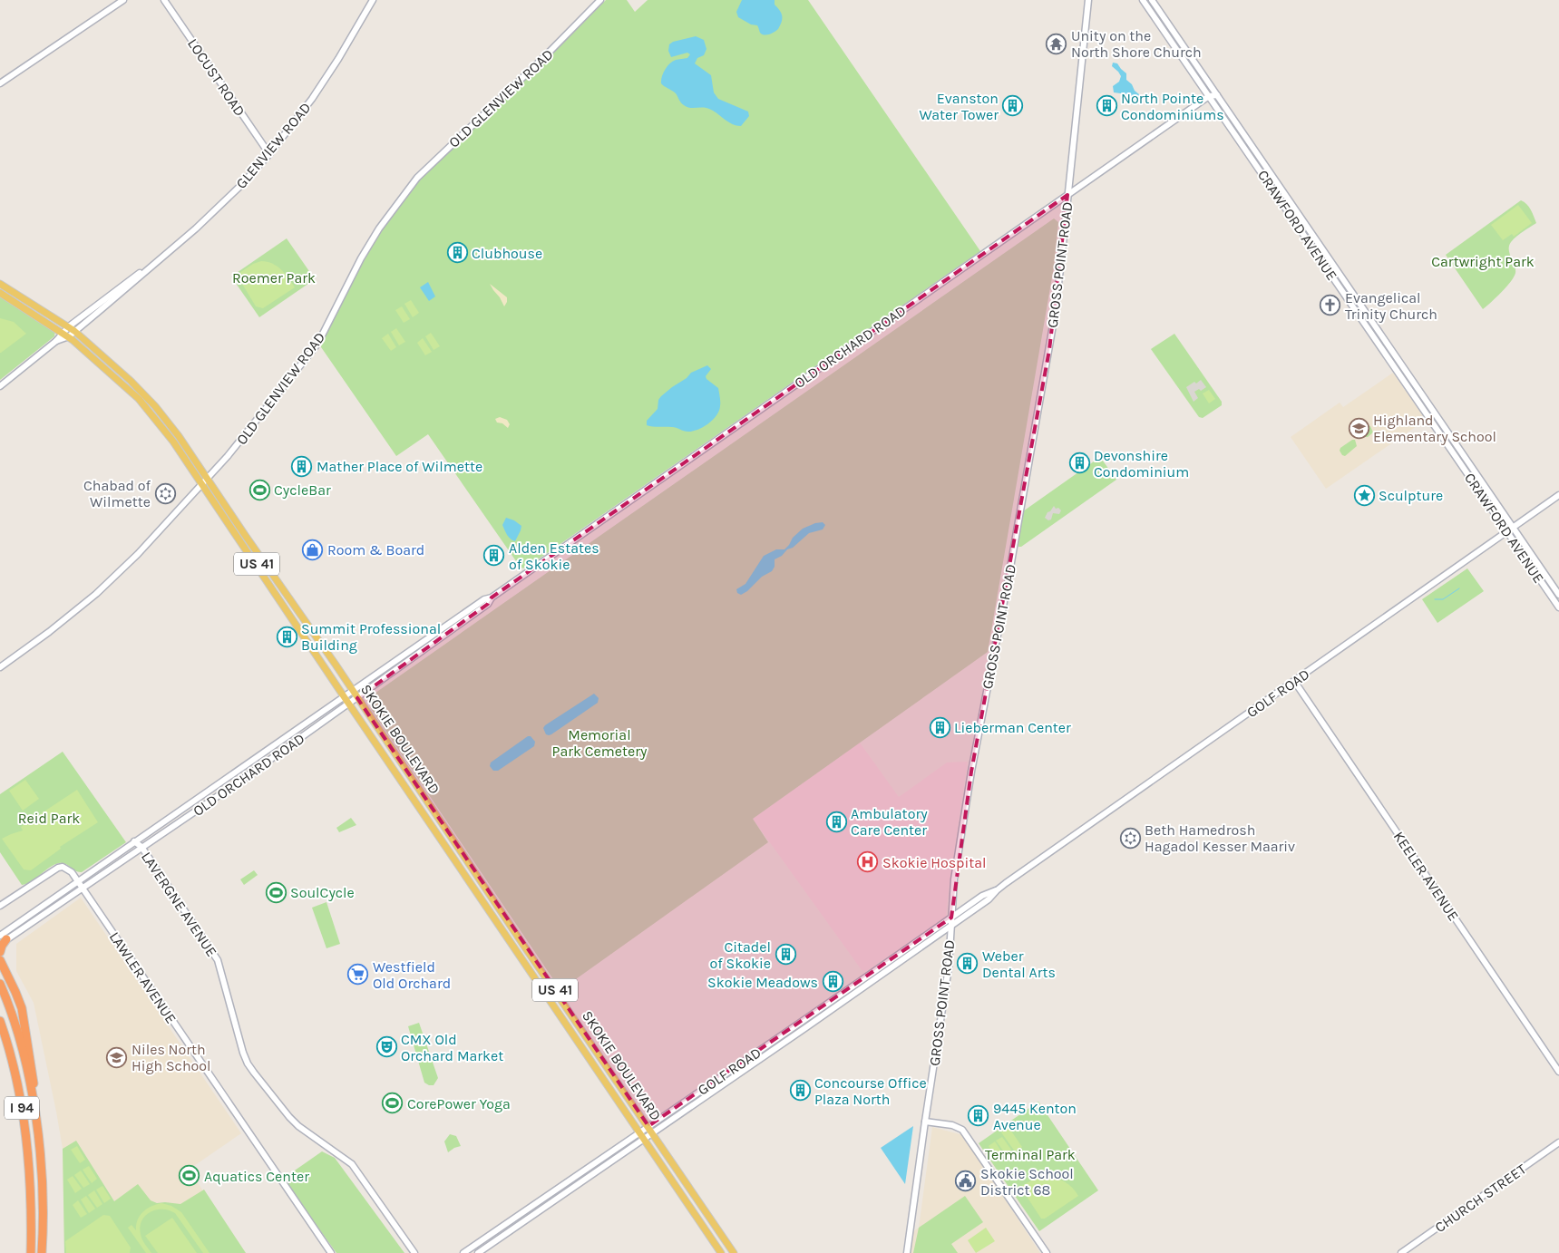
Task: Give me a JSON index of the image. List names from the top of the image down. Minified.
{"streets":{"highway":["I 94"],"main road":["LOCUST ROAD","OLD GLENVIEW ROAD","GLENVIEW ROAD","CRAWFORD AVENUE","GROSS POINT ROAD","OLD ORCHARD ROAD","US 41","GOLF ROAD","SKOKIE BOULEVARD","KEELER AVENUE","LAVERGNE AVENUE","LAWLER AVENUE","CHURCH STREET"]},"crossings":[["LOCUST ROAD","GLENVIEW ROAD"],["OLD GLENVIEW ROAD","SKOKIE BOULEVARD"],["GLENVIEW ROAD","SKOKIE BOULEVARD"],["CRAWFORD AVENUE","OLD ORCHARD ROAD"],["CRAWFORD AVENUE","GOLF ROAD"],["GROSS POINT ROAD","OLD ORCHARD ROAD"],["GROSS POINT ROAD","GOLF ROAD"],["OLD ORCHARD ROAD","SKOKIE BOULEVARD"],["OLD ORCHARD ROAD","LAVERGNE AVENUE"],["OLD ORCHARD ROAD","LAWLER AVENUE"],["GOLF ROAD","SKOKIE BOULEVARD"],["GOLF ROAD","KEELER AVENUE"]],"parks":["Cartwright Park","Roemer Park","Memorial Park Cemetery","Reid Park","Terminal Park"],"places":{"temple":["Unity on the North Shore Church"],"building":["Evanston Water Tower","North Pointe Condominiums","Clubhouse","Devonshire Condominium","Mather Place of Wilmette","Alden Estates of Skokie","Summit Professional Building","Lieberman Center","Ambulatory Care Center","Citadel of Skokie","Weber Dental Arts","Skokie Meadows","Concourse Office Plaza North","9445 Kenton Avenue"],"church":["Evangelical Trinity Church"],"school or university":["Highland Elementary School","Niles North High School"],"sports":["CycleBar","SoulCycle","CorePower Yoga","Aquatics Center"],"synagogue":["Chabad of Wilmette","Beth Hamedrosh Hagadol Kesser Maariv"],"place":["Sculpture"],"shop":["Room & Board"],"hospital":["Skokie Hospital"],"supermarket":["Westfield Old Orchard"],"theatre":["CMX Old Orchard Market"],"public building":["Skokie School District 68"]}}
